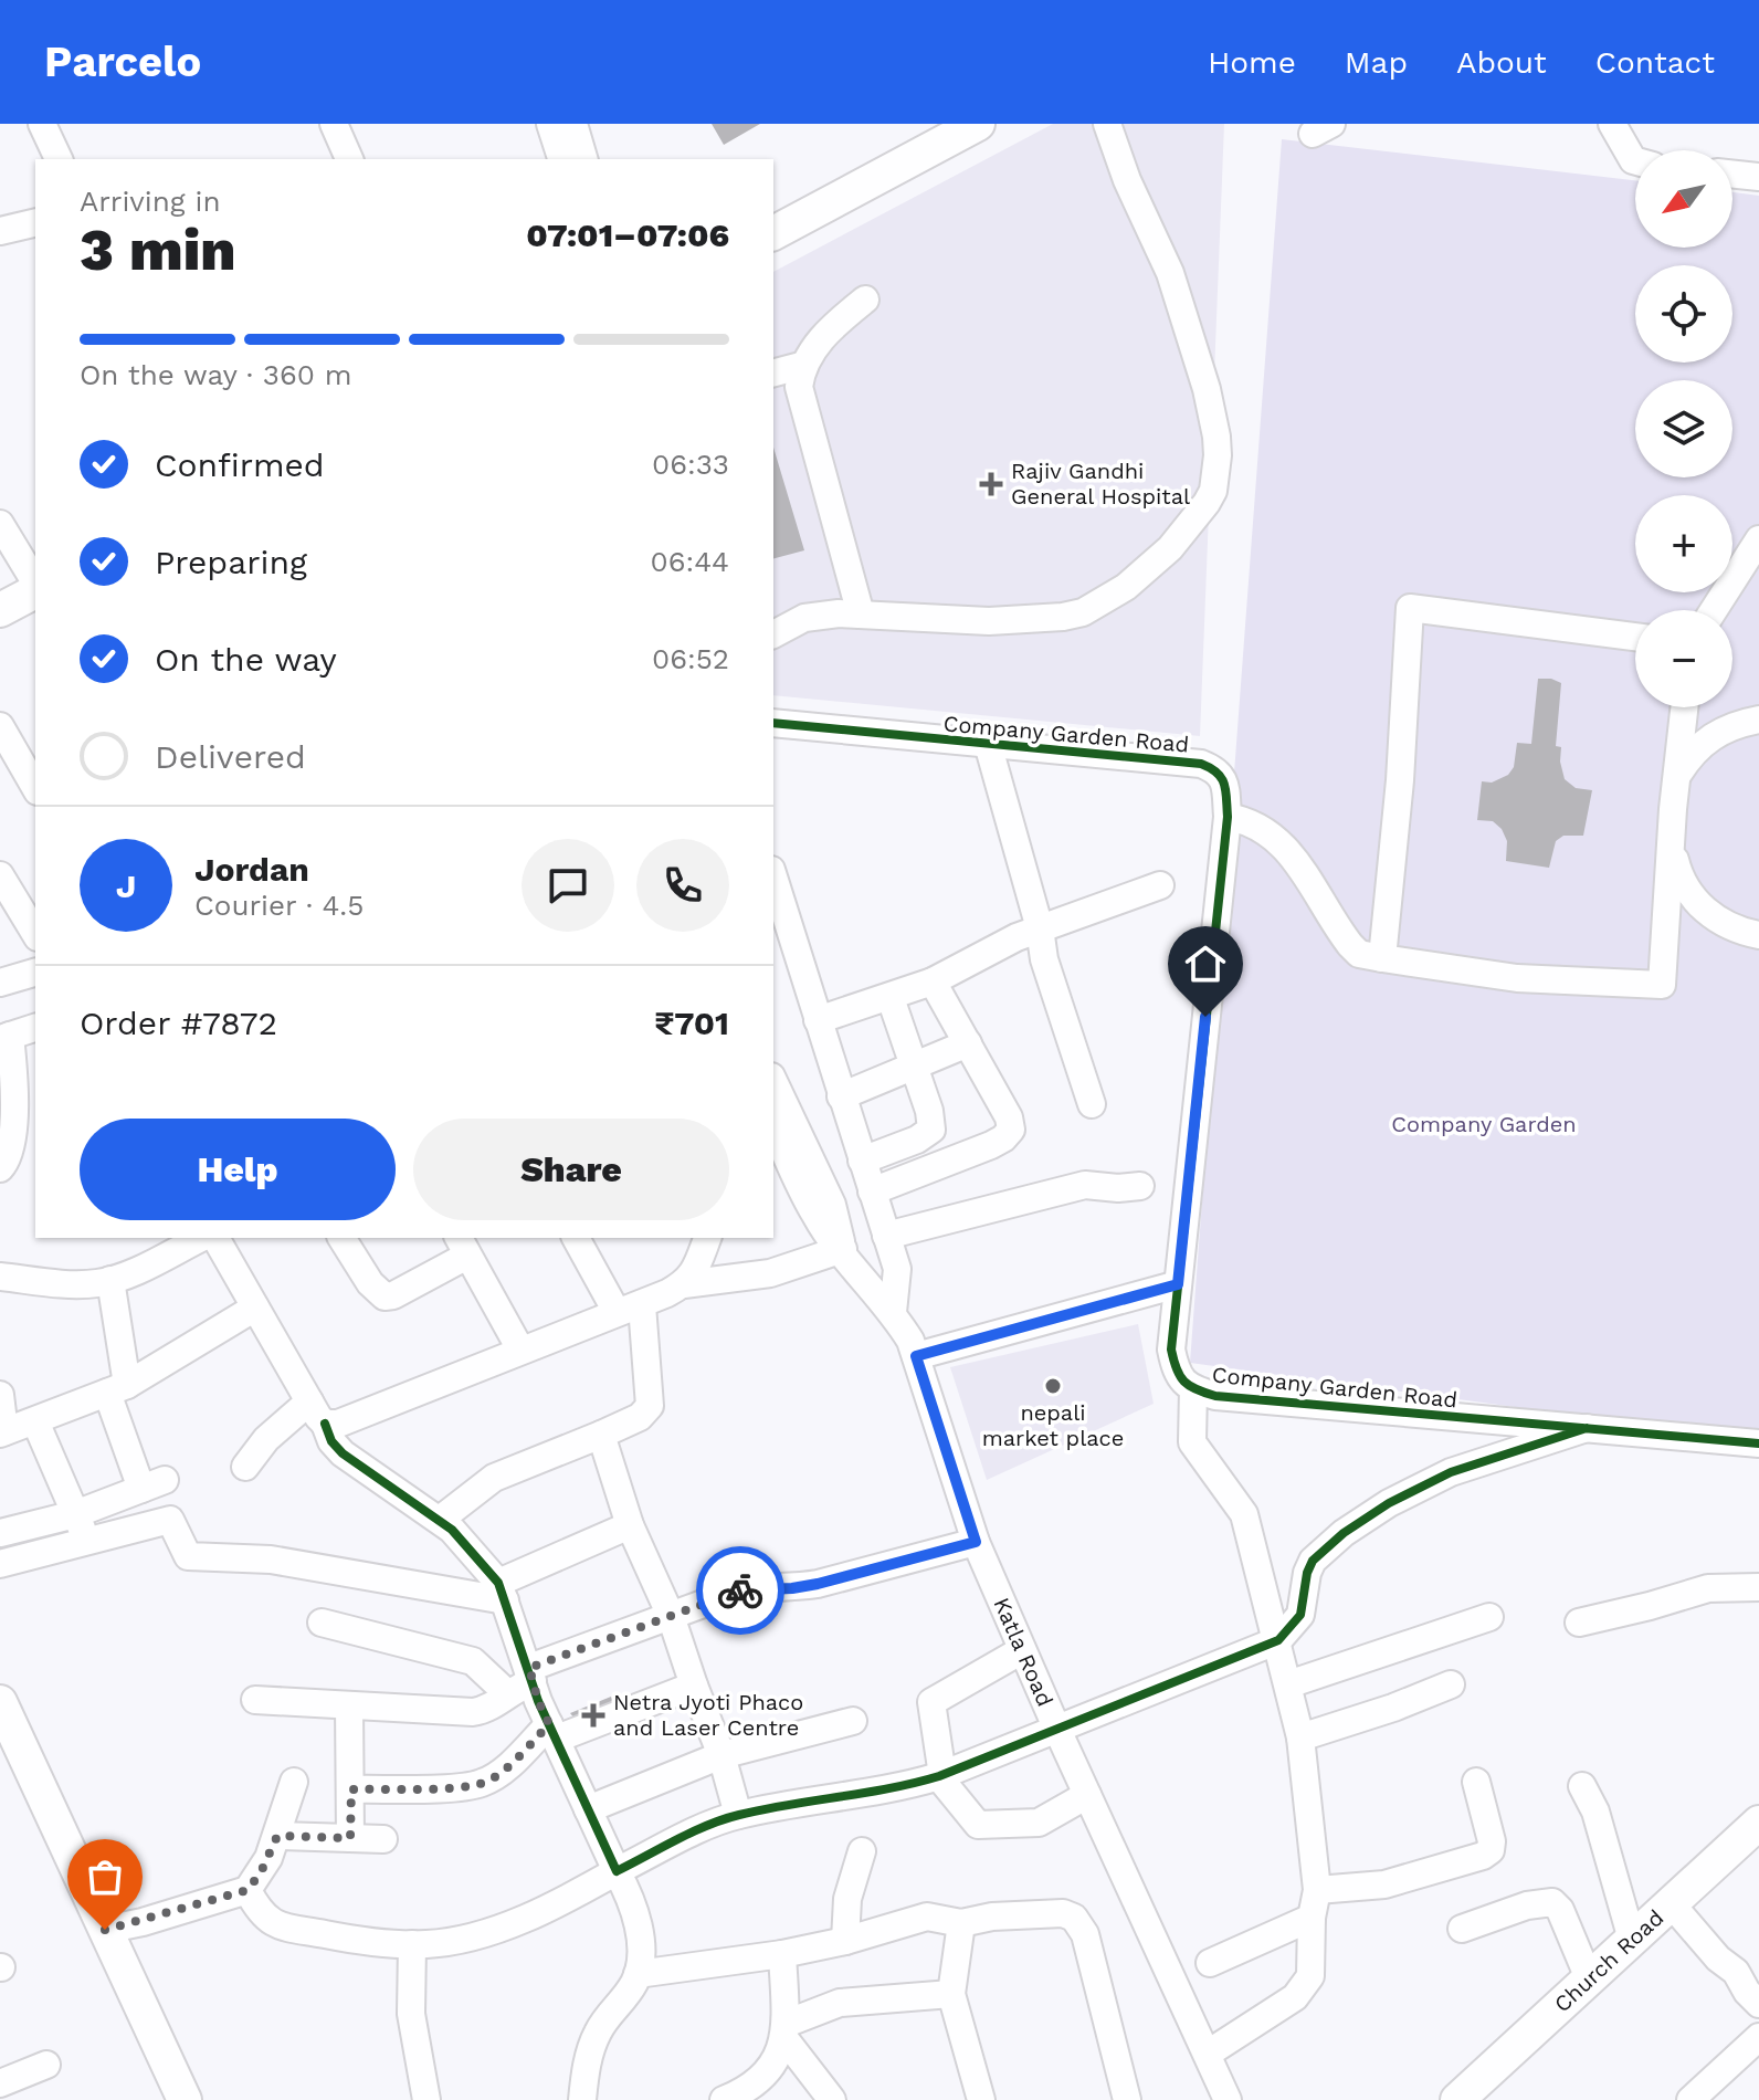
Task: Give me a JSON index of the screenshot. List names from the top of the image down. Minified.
{"streets":{"main road":["Church Road"],"street":["Company Garden Road","Katla Road"]},"parks":["Company Garden"],"places":{"health":["Rajiv Gandhi General Hospital","Netra Jyoti Phaco and Laser Centre"],"other":["nepali market place"]},"north":"bottom left","page":{"header":"Parcelo","nav":["Home","Map","About","Contact"],"map_buttons":["+","−"],"heading":["3 min","Arriving in","07:01–07:06"],"panel":["Jordan","Courier · 4.5","Order #7872","₹701"],"bar":"On the way · 360 m","list":[["Confirmed","06:33"],["Preparing","06:44"],["On the way","06:52"],"Delivered"],"round":"J","buttons":["Help","Share"]}}
